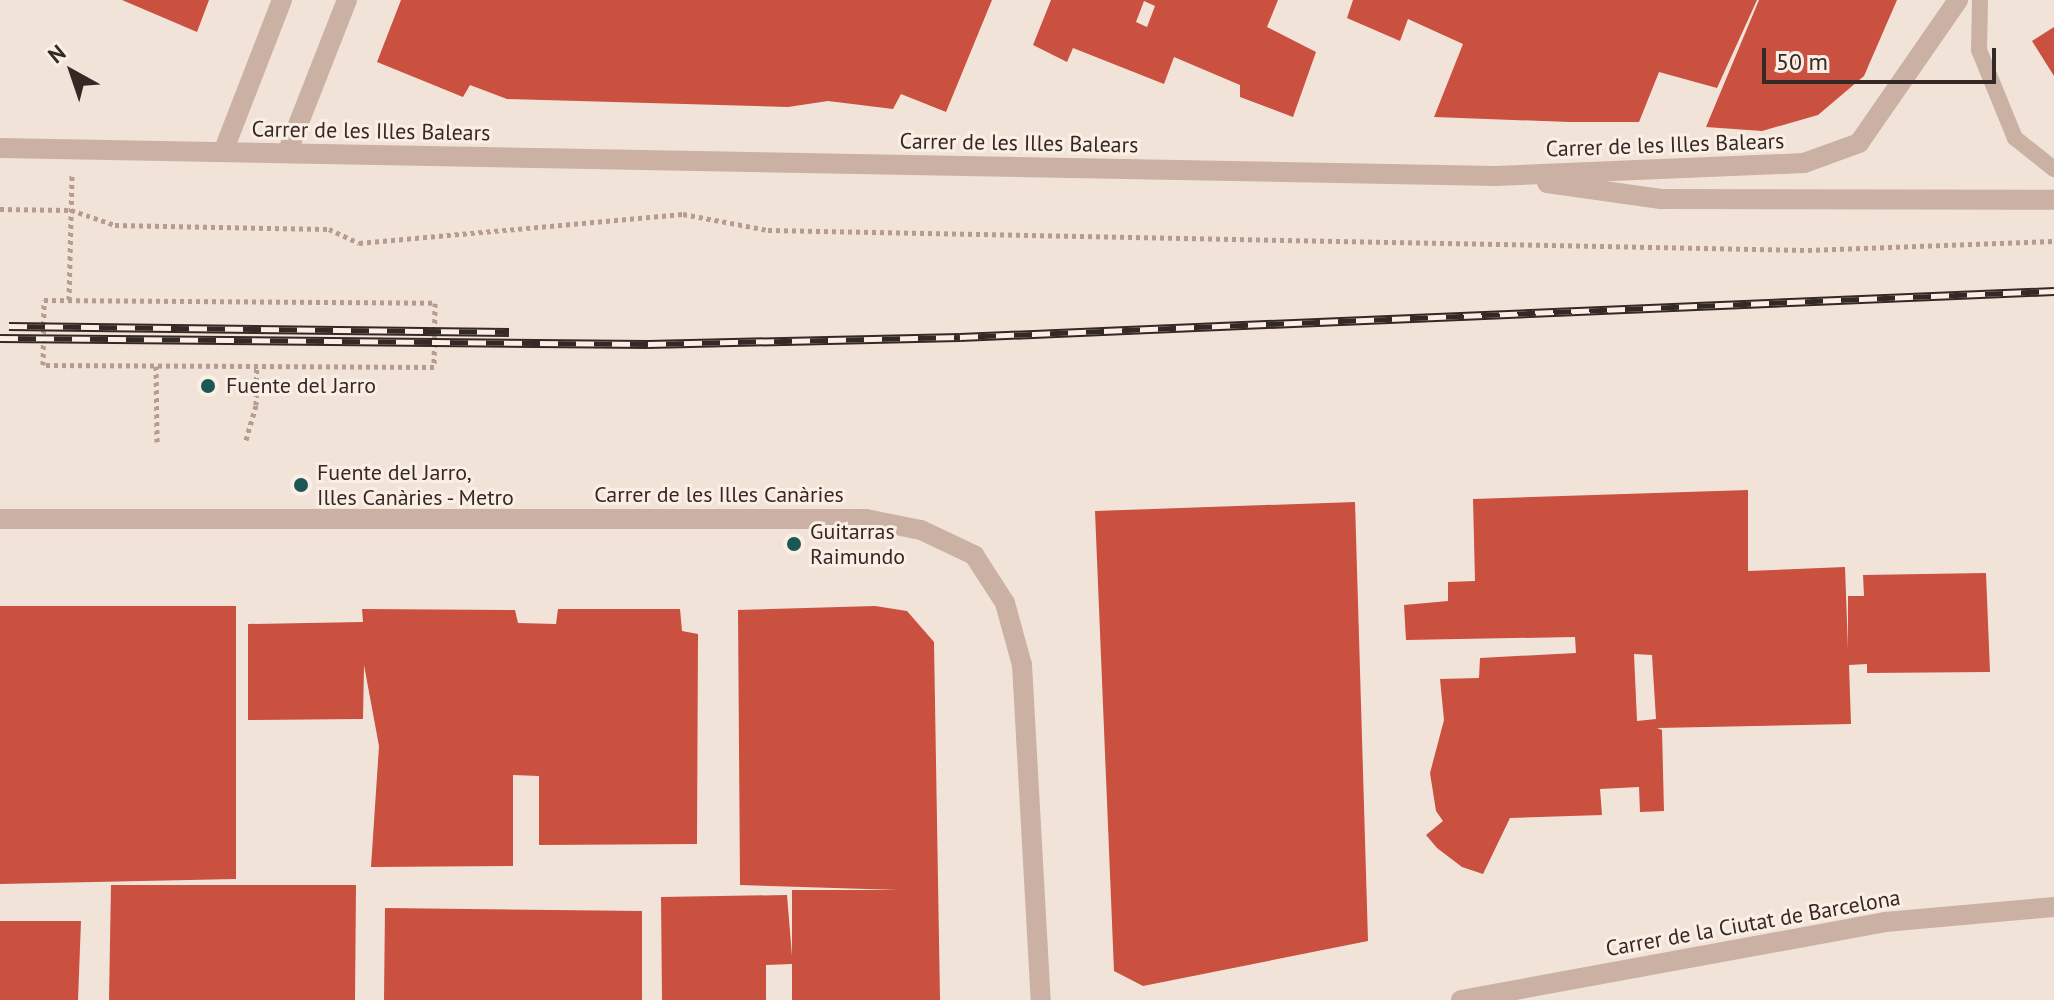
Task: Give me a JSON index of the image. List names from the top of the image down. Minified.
{"streets":{"street":["Carrer de les Illes Balears","Carrer de les Illes Canàries","Carrer de la Ciutat de Barcelona"]},"places":["Fuente del Jarro","Fuente del Jarro, Illes Canàries - Metro","Guitarras Raimundo"],"scale_bar":"50 m","north":"top left"}
